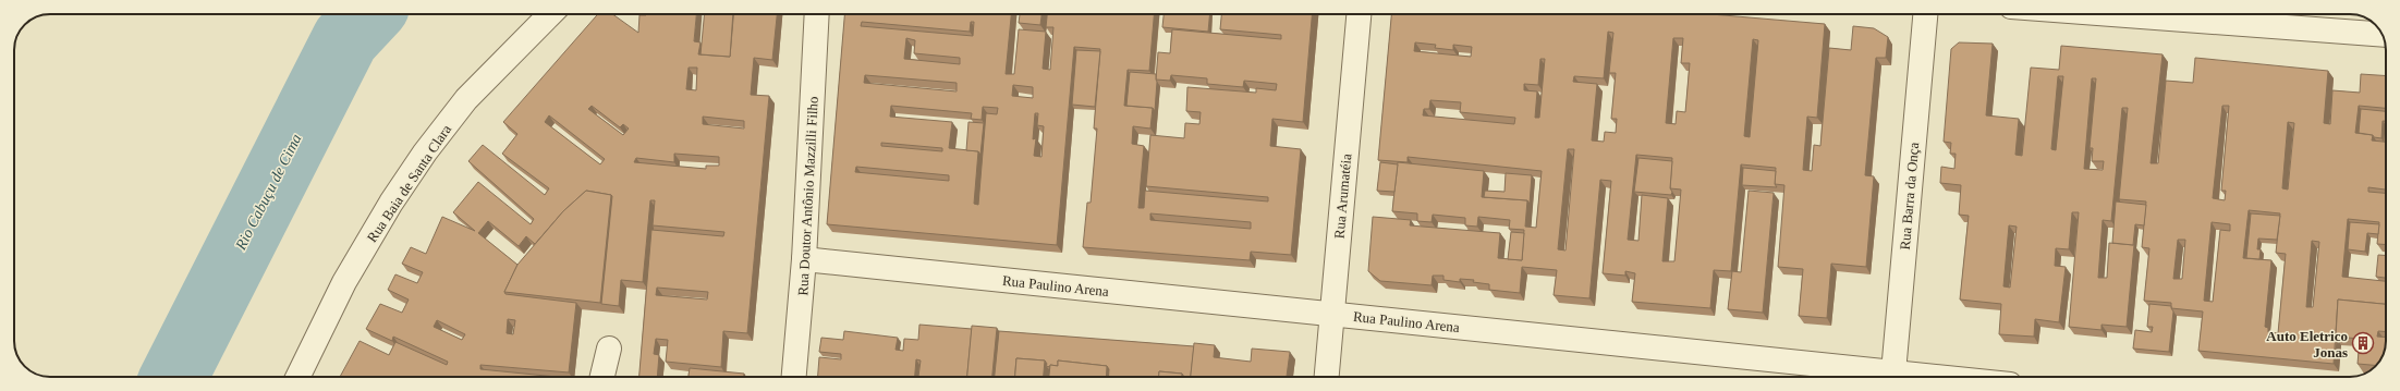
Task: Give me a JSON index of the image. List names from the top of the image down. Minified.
{"streets":{"street":["Rua Baia de Santa Clara","Rua Doutor Antônio Mazzilli Filho","Rua Arumatéia","Rua Barra da Onça","Rua Paulino Arena"]},"crossings":[["Rua Doutor Antônio Mazzilli Filho","Rua Paulino Arena"],["Rua Arumatéia","Rua Paulino Arena"]],"water":["Rio Cabuçu de Cima"],"places":{"building":["Auto Eletrico Jonas"]}}
